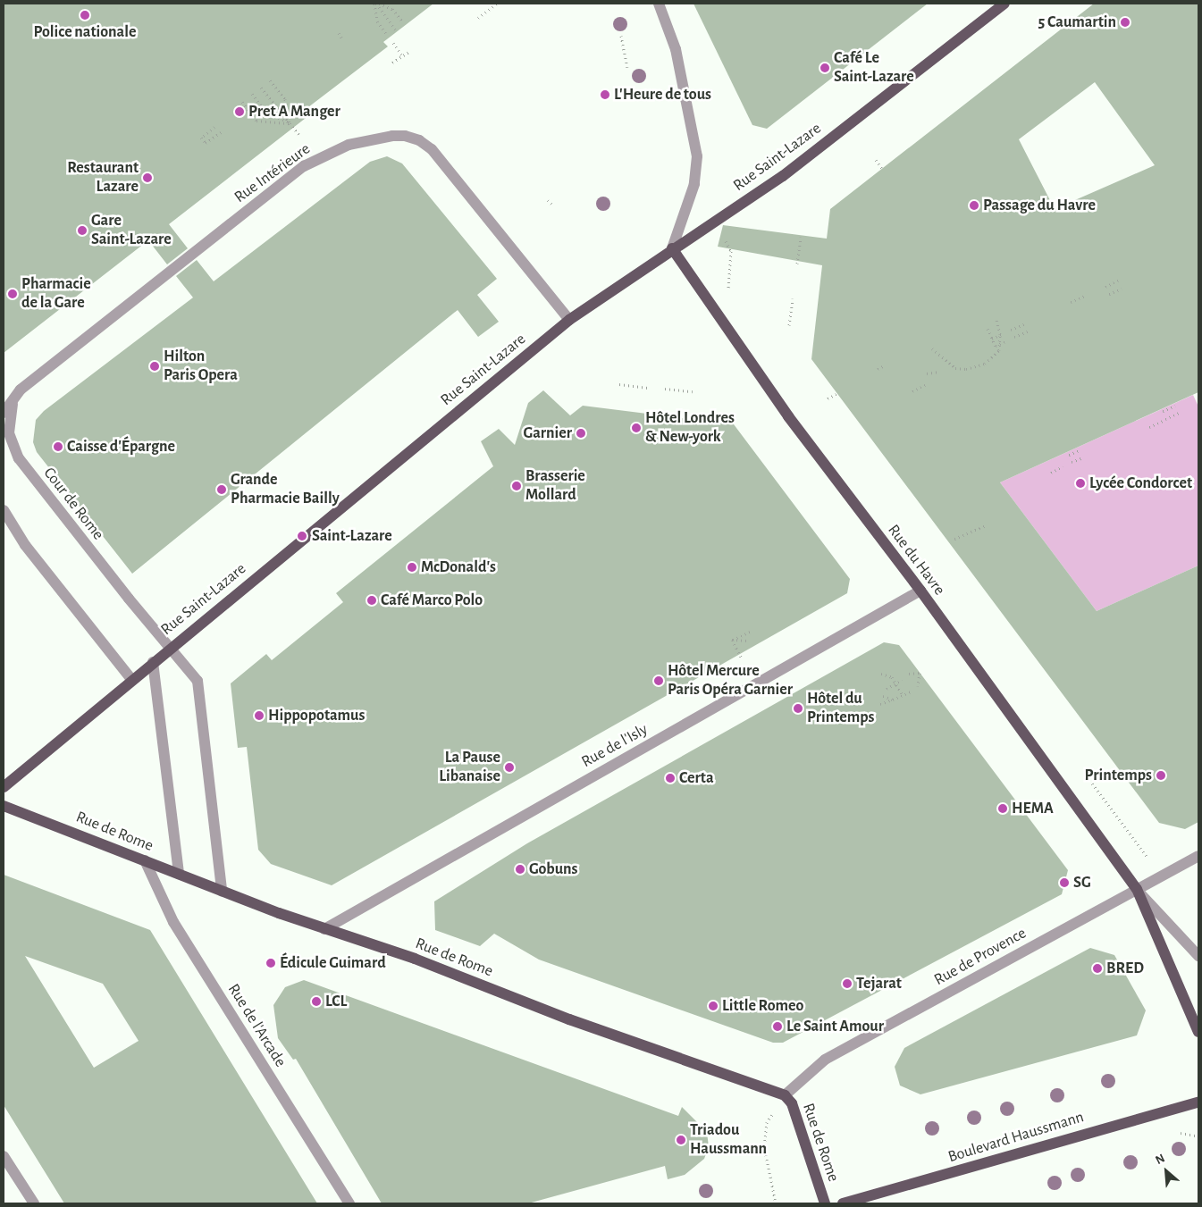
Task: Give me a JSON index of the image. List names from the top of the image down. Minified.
{"streets":{"main road":["Rue Saint-Lazare","Rue du Havre","Rue de Rome","Boulevard Haussmann"],"street":["Rue Intérieure","Cour de Rome","Rue de l'Isly","Rue de Provence","Rue de l'Arcade"]},"crossings":[["Rue Saint-Lazare","Rue Intérieure"],["Rue Saint-Lazare","Cour de Rome"],["Rue Saint-Lazare","Rue du Havre"],["Rue Intérieure","Cour de Rome"],["Cour de Rome","Rue de Rome"],["Rue du Havre","Rue de l'Isly"],["Rue du Havre","Rue de Provence"],["Rue de l'Isly","Rue de Rome"],["Rue de Rome","Rue de Provence"],["Rue de Rome","Rue de l'Arcade"]],"places":["Police nationale","5 Caumartin","Café Le Saint-Lazare","L'Heure de tous","Pret A Manger","Restaurant Lazare","Passage du Havre","Gare Saint-Lazare","Pharmacie de la Gare","Hilton Paris Opera","Hôtel Londres & New-york","Garnier","Caisse d'Épargne","Lycée Condorcet","Brasserie Mollard","Grande Pharmacie Bailly","Saint-Lazare","McDonald's","Café Marco Polo","Hôtel Mercure Paris Opéra Garnier","Hôtel du Printemps","Hippopotamus","La Pause Libanaise","Printemps","Certa","HEMA","Gobuns","SG","Édicule Guimard","BRED","Tejarat","LCL","Little Romeo","Le Saint Amour","Triadou Haussmann"],"north":"top left"}
